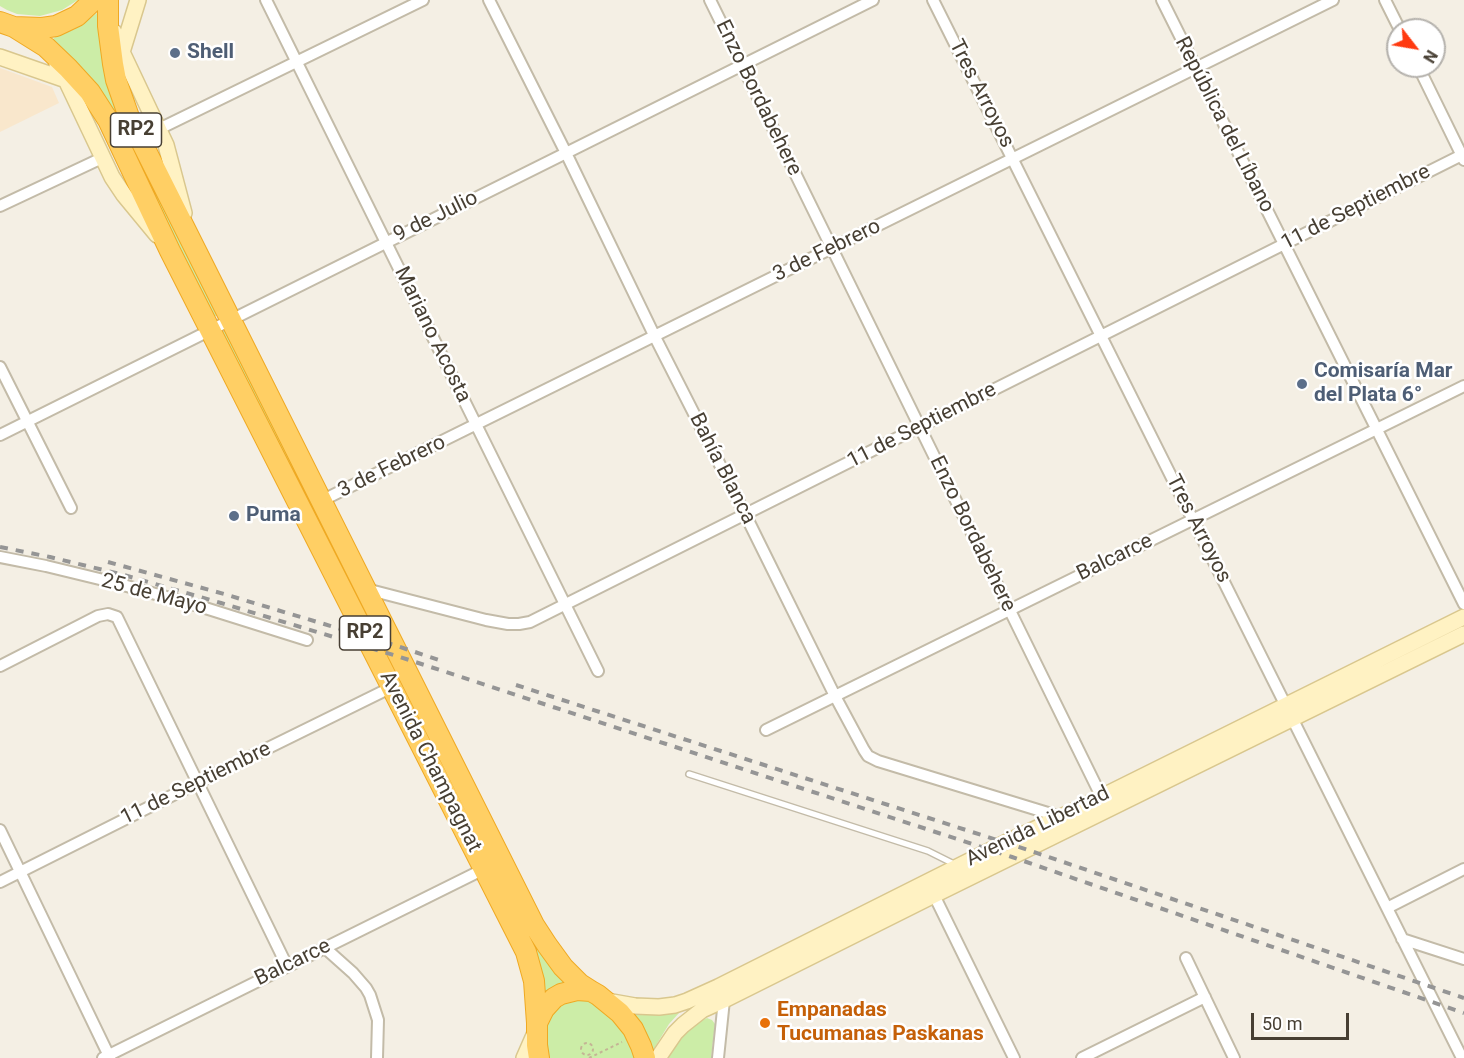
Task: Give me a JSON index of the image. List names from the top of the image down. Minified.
{"streets":{"highway":["RP2","Avenida Champagnat"],"main road":["Avenida Libertad"],"street":["Tres Arroyos","Enzo Bordabehere","República del Líbano","11 de Septiembre","9 de Julio","3 de Febrero","Mariano Acosta","Bahía Blanca","Balcarce","25 de Mayo"]},"crossings":[["Tres Arroyos","11 de Septiembre"],["Tres Arroyos","3 de Febrero"],["Tres Arroyos","Balcarce"],["Tres Arroyos","Avenida Libertad"],["Enzo Bordabehere","11 de Septiembre"],["Enzo Bordabehere","9 de Julio"],["Enzo Bordabehere","3 de Febrero"],["Enzo Bordabehere","Balcarce"],["Enzo Bordabehere","Avenida Libertad"],["República del Líbano","11 de Septiembre"],["República del Líbano","3 de Febrero"],["República del Líbano","Balcarce"],["RP2","Avenida Champagnat"],["RP2","Avenida Libertad"],["11 de Septiembre","Mariano Acosta"],["11 de Septiembre","Bahía Blanca"],["11 de Septiembre","Avenida Champagnat"],["9 de Julio","Mariano Acosta"],["9 de Julio","Bahía Blanca"],["9 de Julio","Avenida Champagnat"],["3 de Febrero","Mariano Acosta"],["3 de Febrero","Bahía Blanca"],["3 de Febrero","Avenida Champagnat"],["Bahía Blanca","Balcarce"],["Bahía Blanca","Avenida Libertad"],["Balcarce","Avenida Champagnat"],["Avenida Champagnat","Avenida Libertad"]],"places":["Shell","Comisaría Mar del Plata 6°","Puma","Empanadas Tucumanas Paskanas"],"scale_bar":"50 m","north":"bottom right"}
